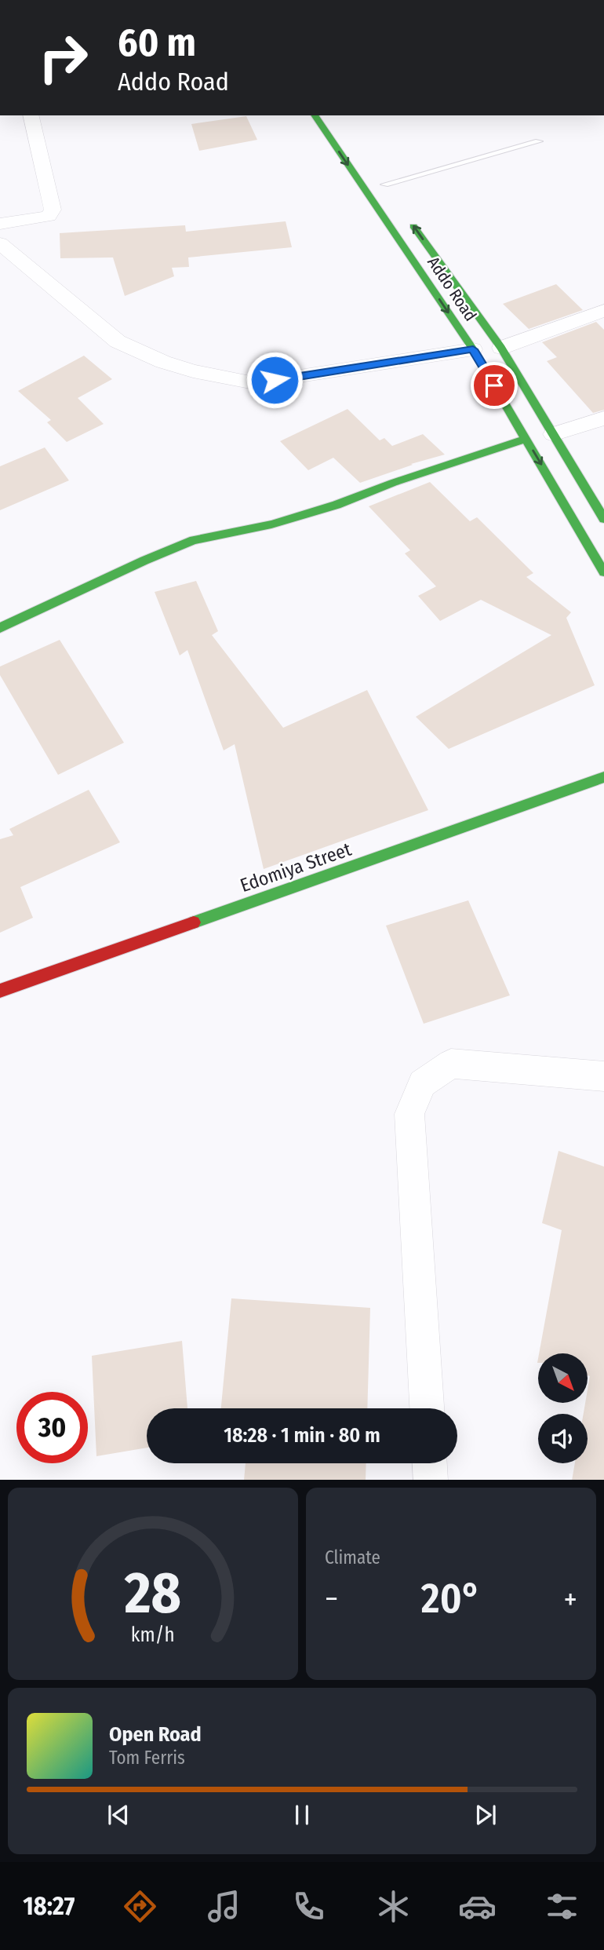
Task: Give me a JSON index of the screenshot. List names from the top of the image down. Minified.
{"streets":{"main road":["Addo Road","Edomiya Street"]},"north":"bottom right","page":{"turn":["60 m","Addo Road"],"limit":"30","trip":"18:28 · 1 min · 80 m","tile":"Climate","heat":["−","20°","+"],"song":["Open Road","Tom Ferris"],"tabs":"18:27","gauge":["28","km/h"]}}
